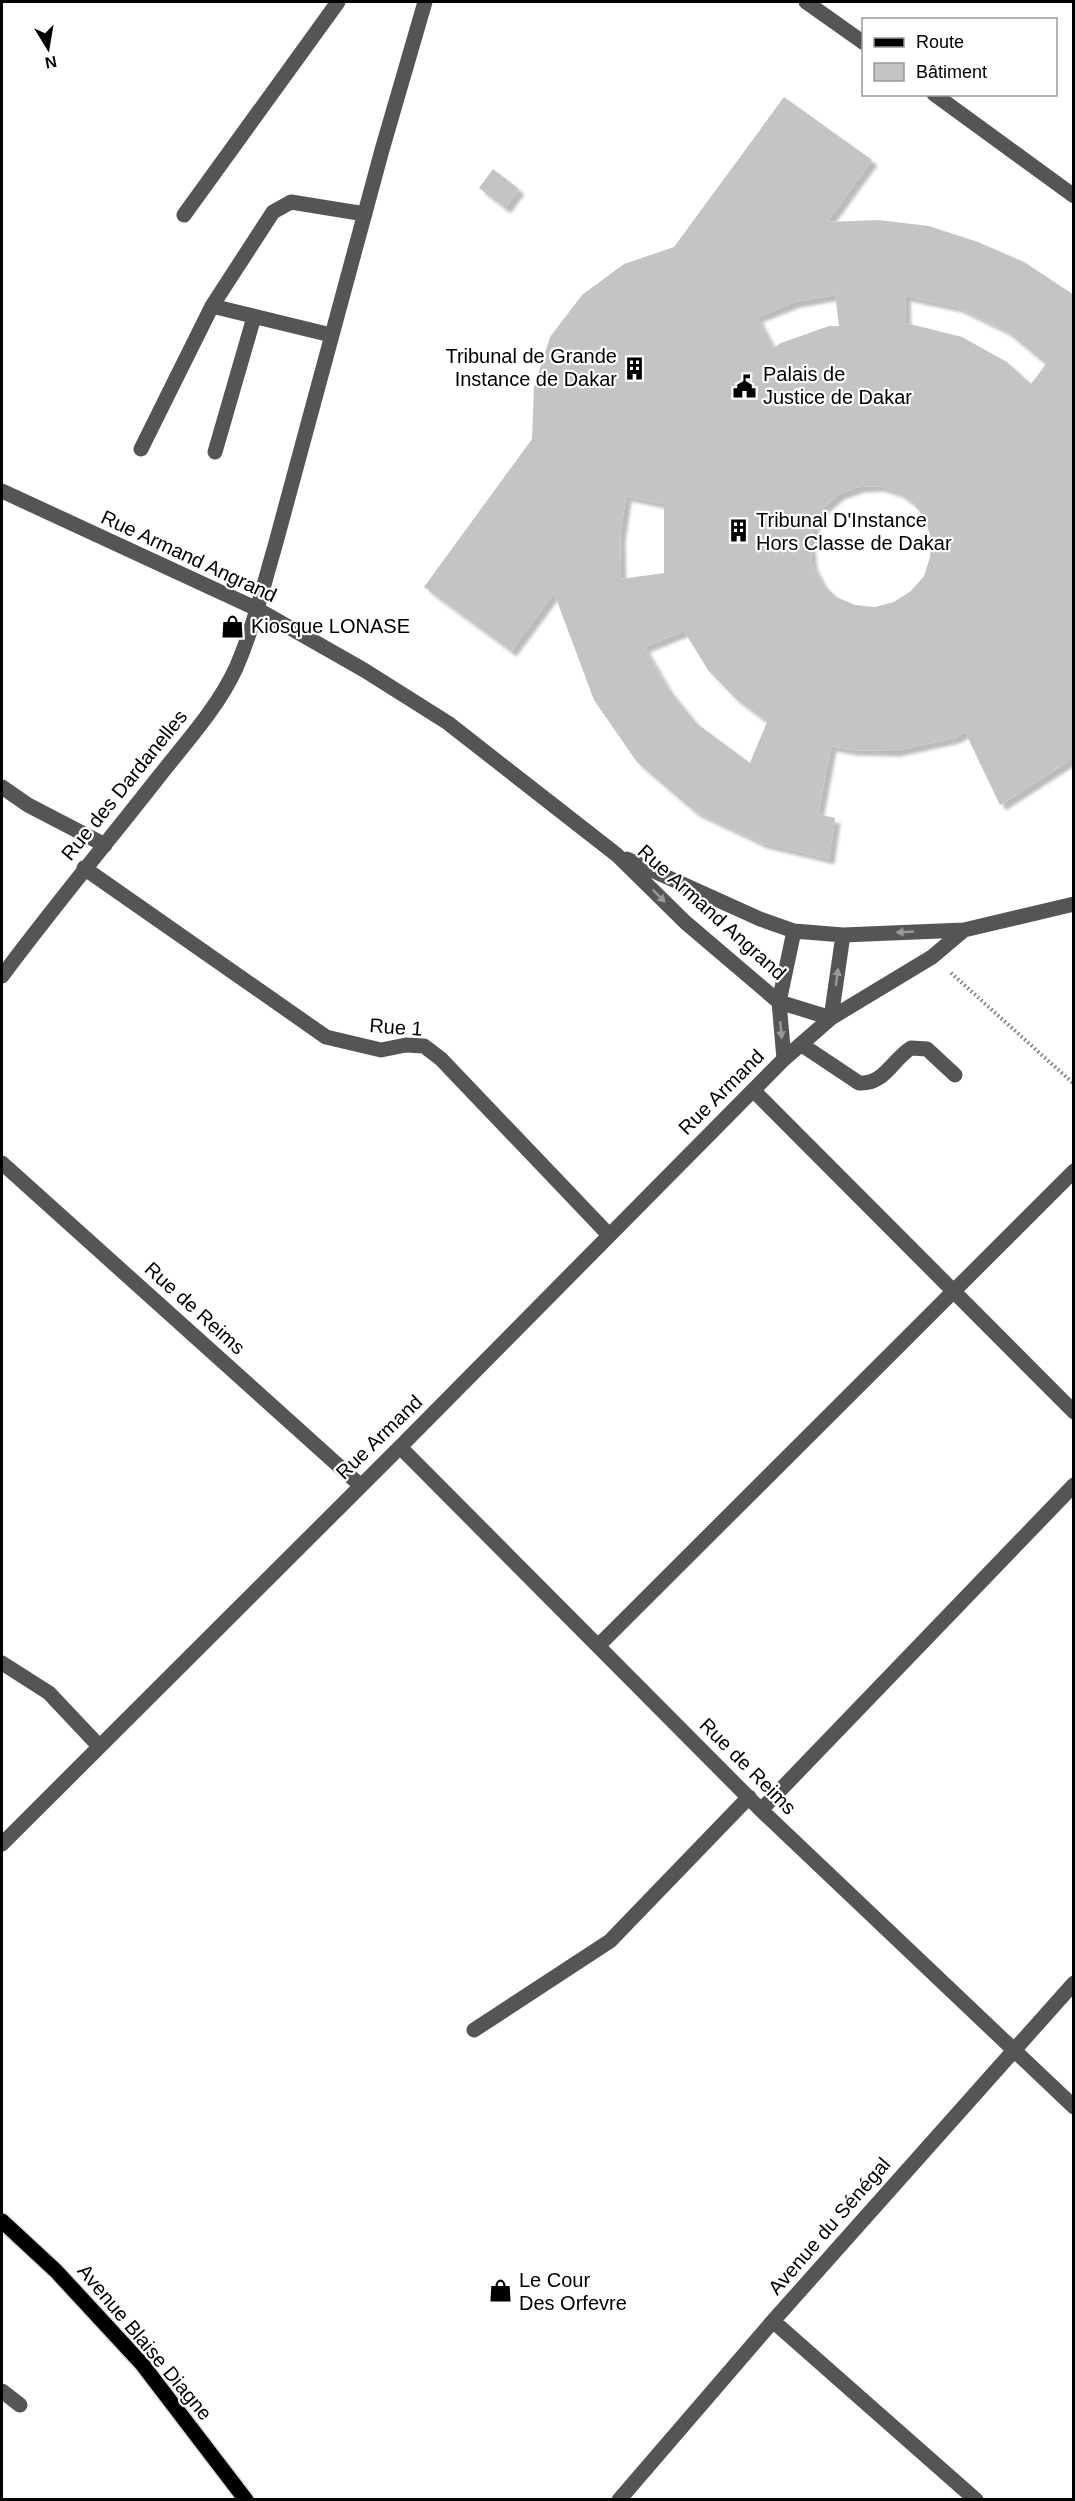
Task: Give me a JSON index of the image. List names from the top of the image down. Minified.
{"streets":{"main road":["Avenue Blaise Diagne"],"street":["Rue Armand Angrand","Rue des Dardanelles","Rue 1","Rue Armand","Rue de Reims","Avenue du Sénégal"]},"crossings":[["Rue Armand Angrand","Rue des Dardanelles"],["Rue Armand Angrand","Rue Armand"],["Rue des Dardanelles","Rue 1"],["Rue 1","Rue Armand"],["Rue Armand","Rue de Reims"],["Rue de Reims","Avenue du Sénégal"]],"places":{"building":["Tribunal de Grande Instance de Dakar","Tribunal D'Instance Hors Classe de Dakar"],"public building":["Palais de Justice de Dakar"],"shop":["Kiosque LONASE","Le Cour Des Orfevre"]},"legend":["Route","Bâtiment"],"north":"bottom"}
